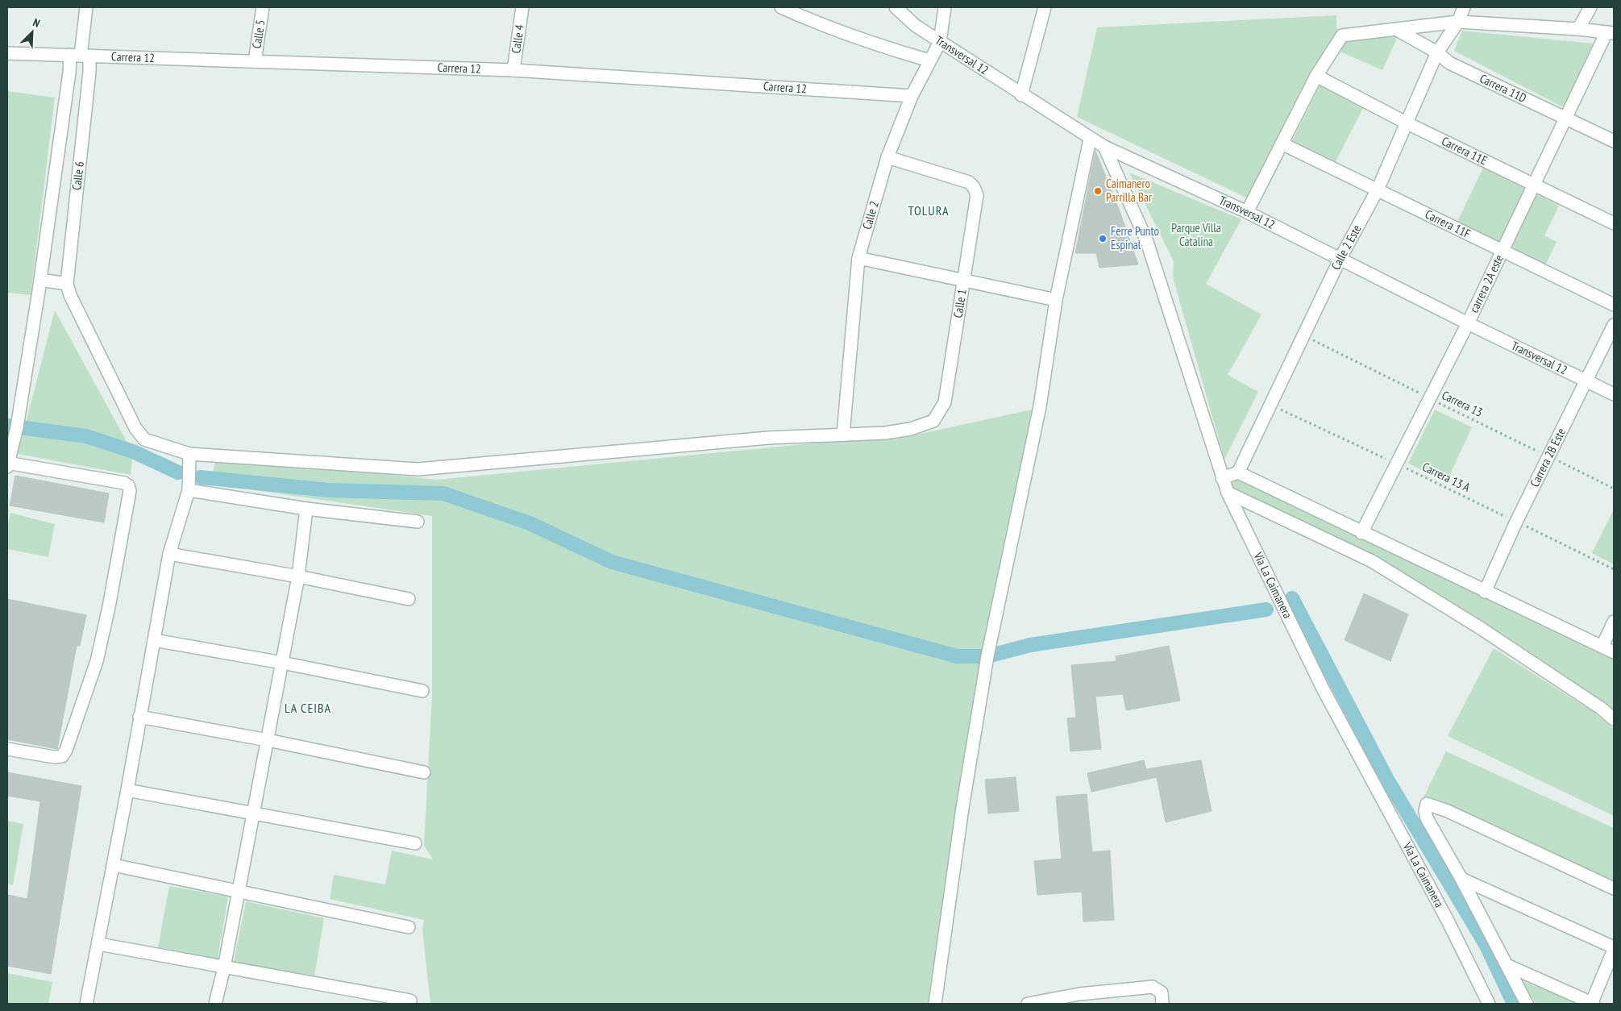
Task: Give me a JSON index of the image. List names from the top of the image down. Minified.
{"streets":{"street":["Calle 5","Calle 4","Transversal 12","Carrera 12","Carrera 11D","Carrera 11E","Calle 6","Calle 2","Carrera 11F","Calle 2 Este","carrera 2A este","Calle 1","Carrera 2B Este","Vía La Caimanera"],"path":["Carrera 13","Carrera 13 A"]},"crossings":[["Calle 5","Carrera 12"],["Calle 4","Carrera 12"],["Transversal 12","Calle 2"],["Transversal 12","Calle 2 Este"],["Transversal 12","carrera 2A este"],["Transversal 12","Carrera 2B Este"],["Transversal 12","Vía La Caimanera"],["Carrera 12","Calle 6"],["Carrera 12","Calle 2"],["Carrera 11D","Calle 2 Este"],["Carrera 11D","carrera 2A este"],["Carrera 11E","Calle 2 Este"],["Carrera 11E","carrera 2A este"],["Calle 2","Calle 1"],["Carrera 11F","Calle 2 Este"],["Carrera 11F","carrera 2A este"],["Calle 2 Este","Carrera 13"],["Calle 2 Este","Carrera 13 A"],["carrera 2A este","Carrera 13"],["carrera 2A este","Carrera 13 A"],["Carrera 13","Carrera 2B Este"],["Carrera 2B Este","Carrera 13 A"]],"districts":["TOLURA","LA CEIBA"],"parks":["Parque Villa Catalina"],"places":["Caimanero Parrilla Bar","Ferre Punto Espinal"],"north":"top right"}
